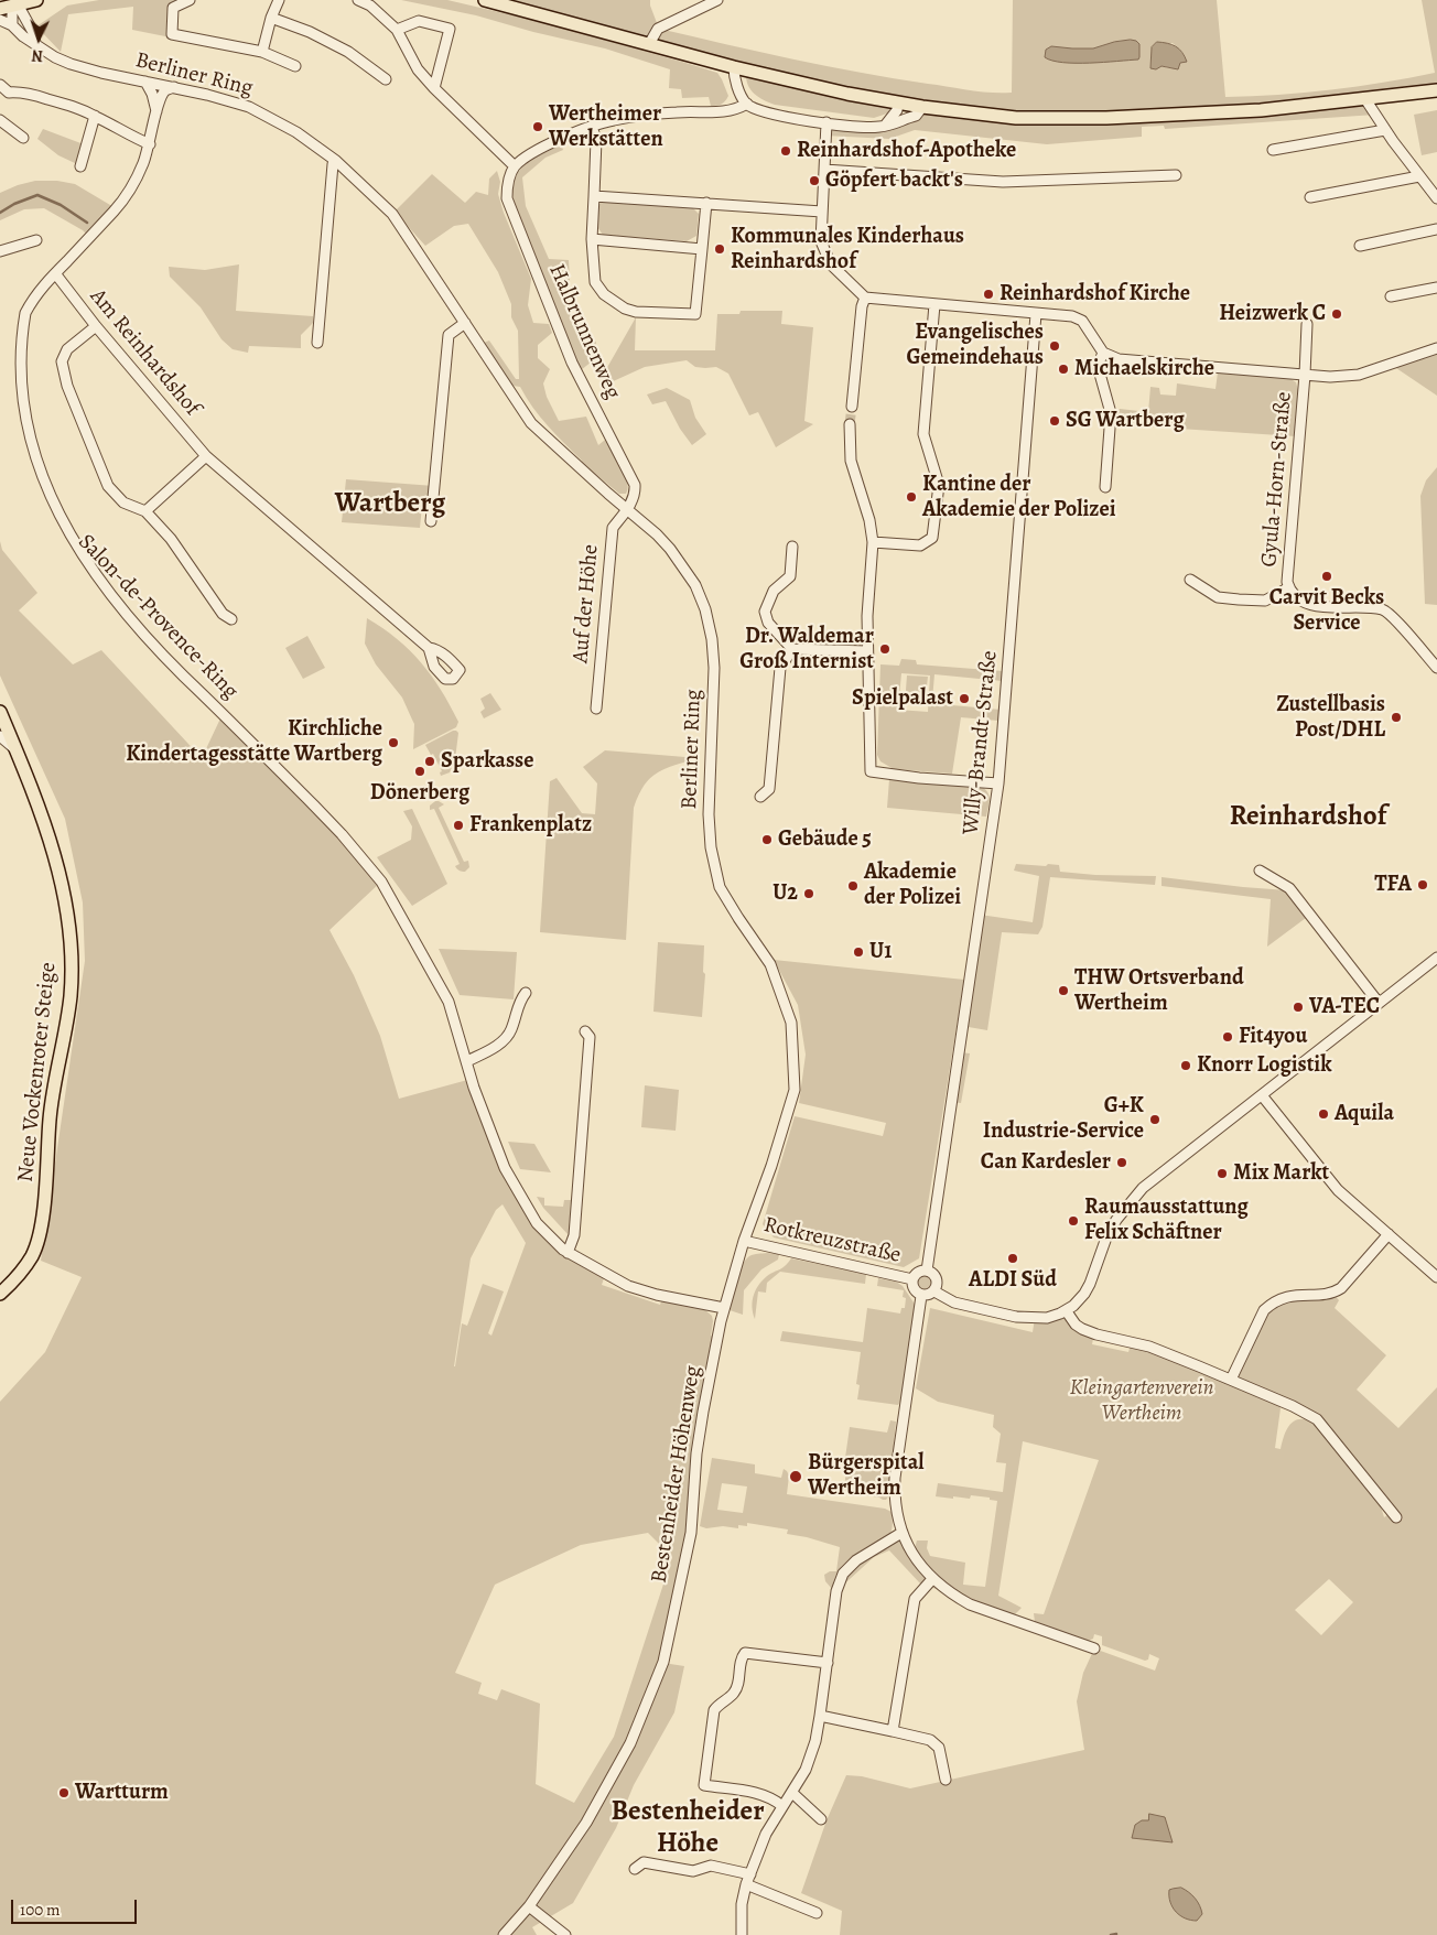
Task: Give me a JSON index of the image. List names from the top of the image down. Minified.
{"streets":{"main road":["Neue Vockenroter Steige"],"street":["Berliner Ring","Halbrunnenweg","Am Reinhardshof","Gyula-Horn-Straße","Auf der Höhe","Salon-de-Provence-Ring","Willy-Brandt-Straße","Rotkreuzstraße","Bestenheider Höhenweg"]},"crossings":[["Berliner Ring","Halbrunnenweg"],["Berliner Ring","Auf der Höhe"],["Berliner Ring","Rotkreuzstraße"],["Berliner Ring","Bestenheider Höhenweg"],["Halbrunnenweg","Auf der Höhe"],["Salon-de-Provence-Ring","Bestenheider Höhenweg"],["Willy-Brandt-Straße","Rotkreuzstraße"],["Rotkreuzstraße","Bestenheider Höhenweg"]],"districts":["Wartberg","Reinhardshof","Bestenheider Höhe"],"parks":["Kleingartenverein Wertheim"],"places":["Wertheimer Werkstätten","Reinhardshof-Apotheke","Göpfert backt's","Kommunales Kinderhaus Reinhardshof","Reinhardshof Kirche","Heizwerk C","Evangelisches Gemeindehaus","Michaelskirche","SG Wartberg","Kantine der Akademie der Polizei","Carvit Becks Service","Dr. Waldemar Groß Internist","Spielpalast","Zustellbasis Post/DHL","Kirchliche Kindertagesstätte Wartberg","Sparkasse","Dönerberg","Frankenplatz","Gebäude 5","TFA","Akademie der Polizei","U2","U1","THW Ortsverband Wertheim","VA-TEC","Fit4you","Knorr Logistik","Aquila","G+K Industrie-Service","Can Kardesler","Mix Markt","Raumausstattung Felix Schäftner","ALDI Süd","Bürgerspital Wertheim","Wartturm"],"scale_bar":"100 m","north":"bottom"}
